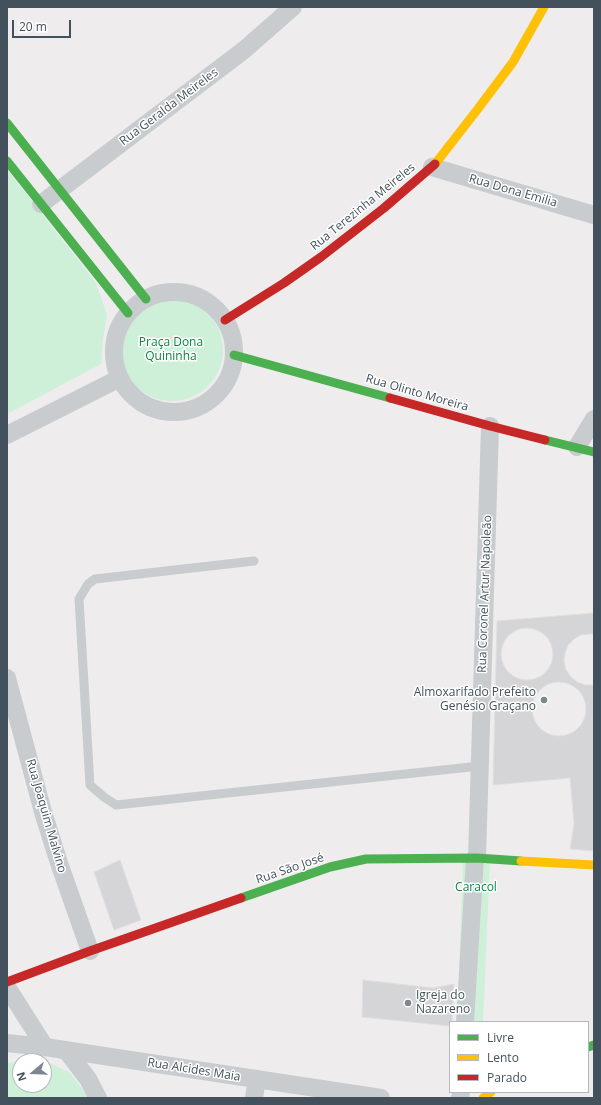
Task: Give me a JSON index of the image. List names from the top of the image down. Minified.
{"streets":{"street":["Rua Geralda Meireles","Rua Dona Emilia","Rua Terezinha Meireles","Rua Olinto Moreira","Rua Coronel Artur Napoleão","Rua Joaquim Malvino","Rua São José","Rua Alcides Maia"]},"crossings":[["Rua Dona Emilia","Rua Terezinha Meireles"],["Rua Terezinha Meireles","Rua Olinto Moreira"],["Rua Olinto Moreira","Rua Coronel Artur Napoleão"],["Rua Coronel Artur Napoleão","Rua São José"],["Rua Joaquim Malvino","Rua São José"]],"parks":["Praça Dona Quininha","Caracol"],"places":["Almoxarifado Prefeito Genésio Graçano","Igreja do Nazareno"],"legend":["Livre","Lento","Parado"],"scale_bar":"20 m","north":"left"}
